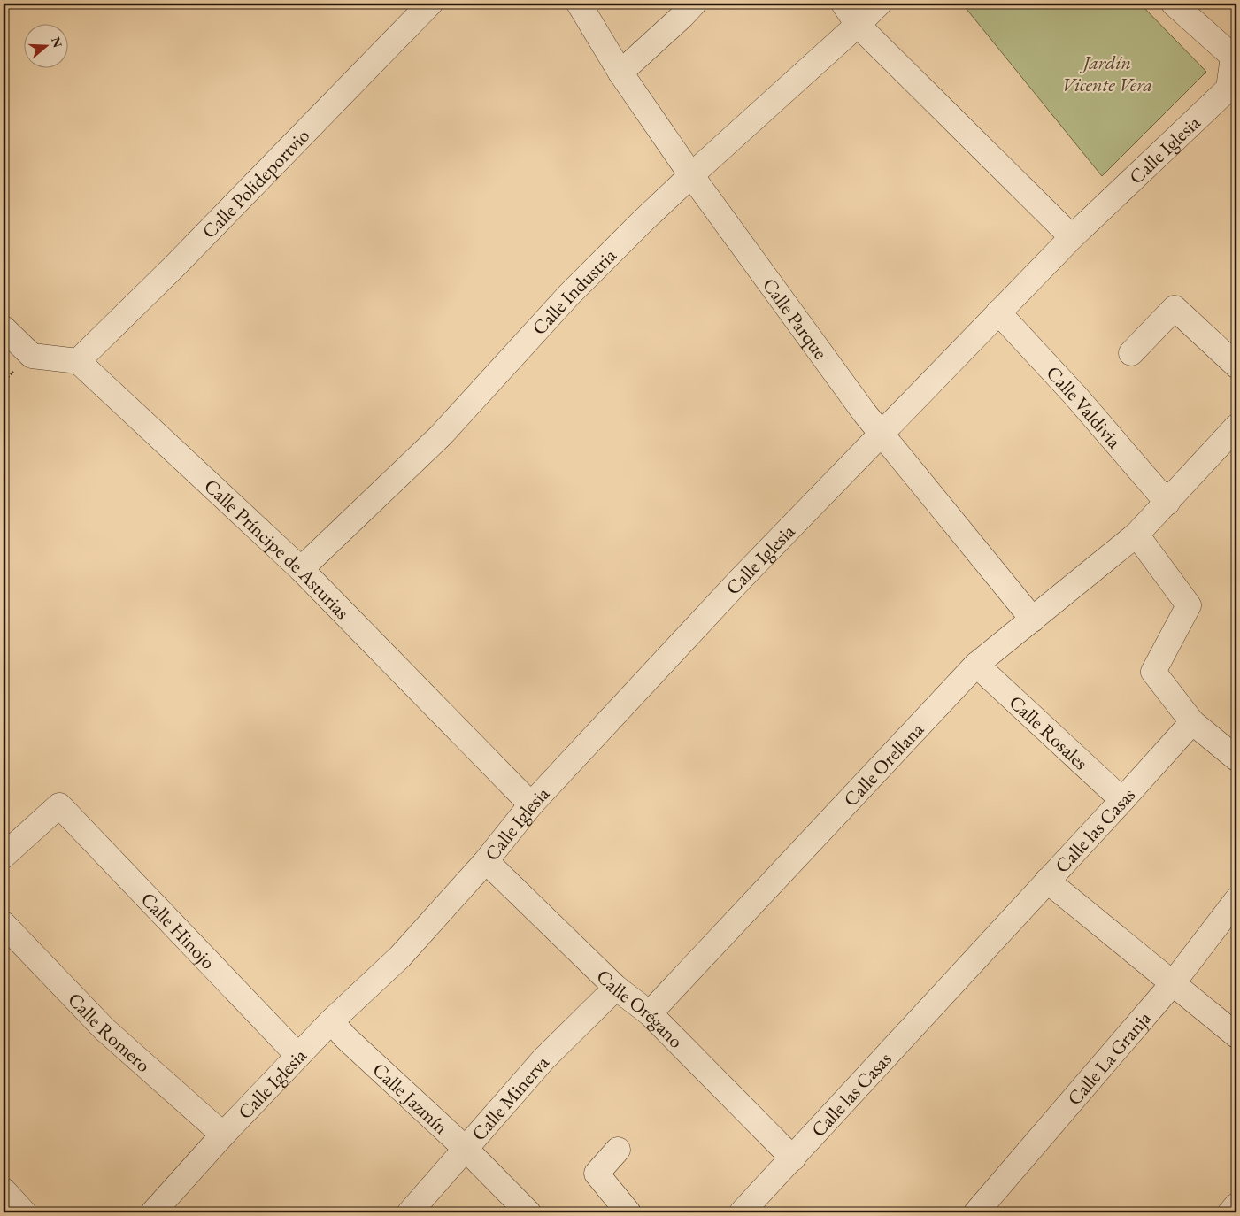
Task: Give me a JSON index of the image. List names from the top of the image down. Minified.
{"streets":{"street":["Calle Iglesia","Calle Polideportvio","Calle Industria","Calle Parque","Calle Valdivia","Calle Príncipe de Asturias","Calle Rosales","Calle Orellana","Calle las Casas","Calle Hinojo","Calle Orégano","Calle Romero","Calle La Granja","Calle Minerva","Calle Jazmín"]},"crossings":[["Calle Iglesia","Calle Parque"],["Calle Iglesia","Calle Valdivia"],["Calle Iglesia","Calle Príncipe de Asturias"],["Calle Iglesia","Calle Hinojo"],["Calle Iglesia","Calle Orégano"],["Calle Iglesia","Calle Romero"],["Calle Iglesia","Calle Jazmín"],["Calle Polideportvio","Calle Príncipe de Asturias"],["Calle Industria","Calle Parque"],["Calle Industria","Calle Príncipe de Asturias"],["Calle Parque","Calle Orellana"],["Calle Rosales","Calle Orellana"],["Calle Rosales","Calle las Casas"],["Calle Orellana","Calle Orégano"],["Calle las Casas","Calle Orégano"],["Calle Orégano","Calle Minerva"],["Calle Minerva","Calle Jazmín"]],"parks":["Jardín Vicente Vera"],"north":"right"}
